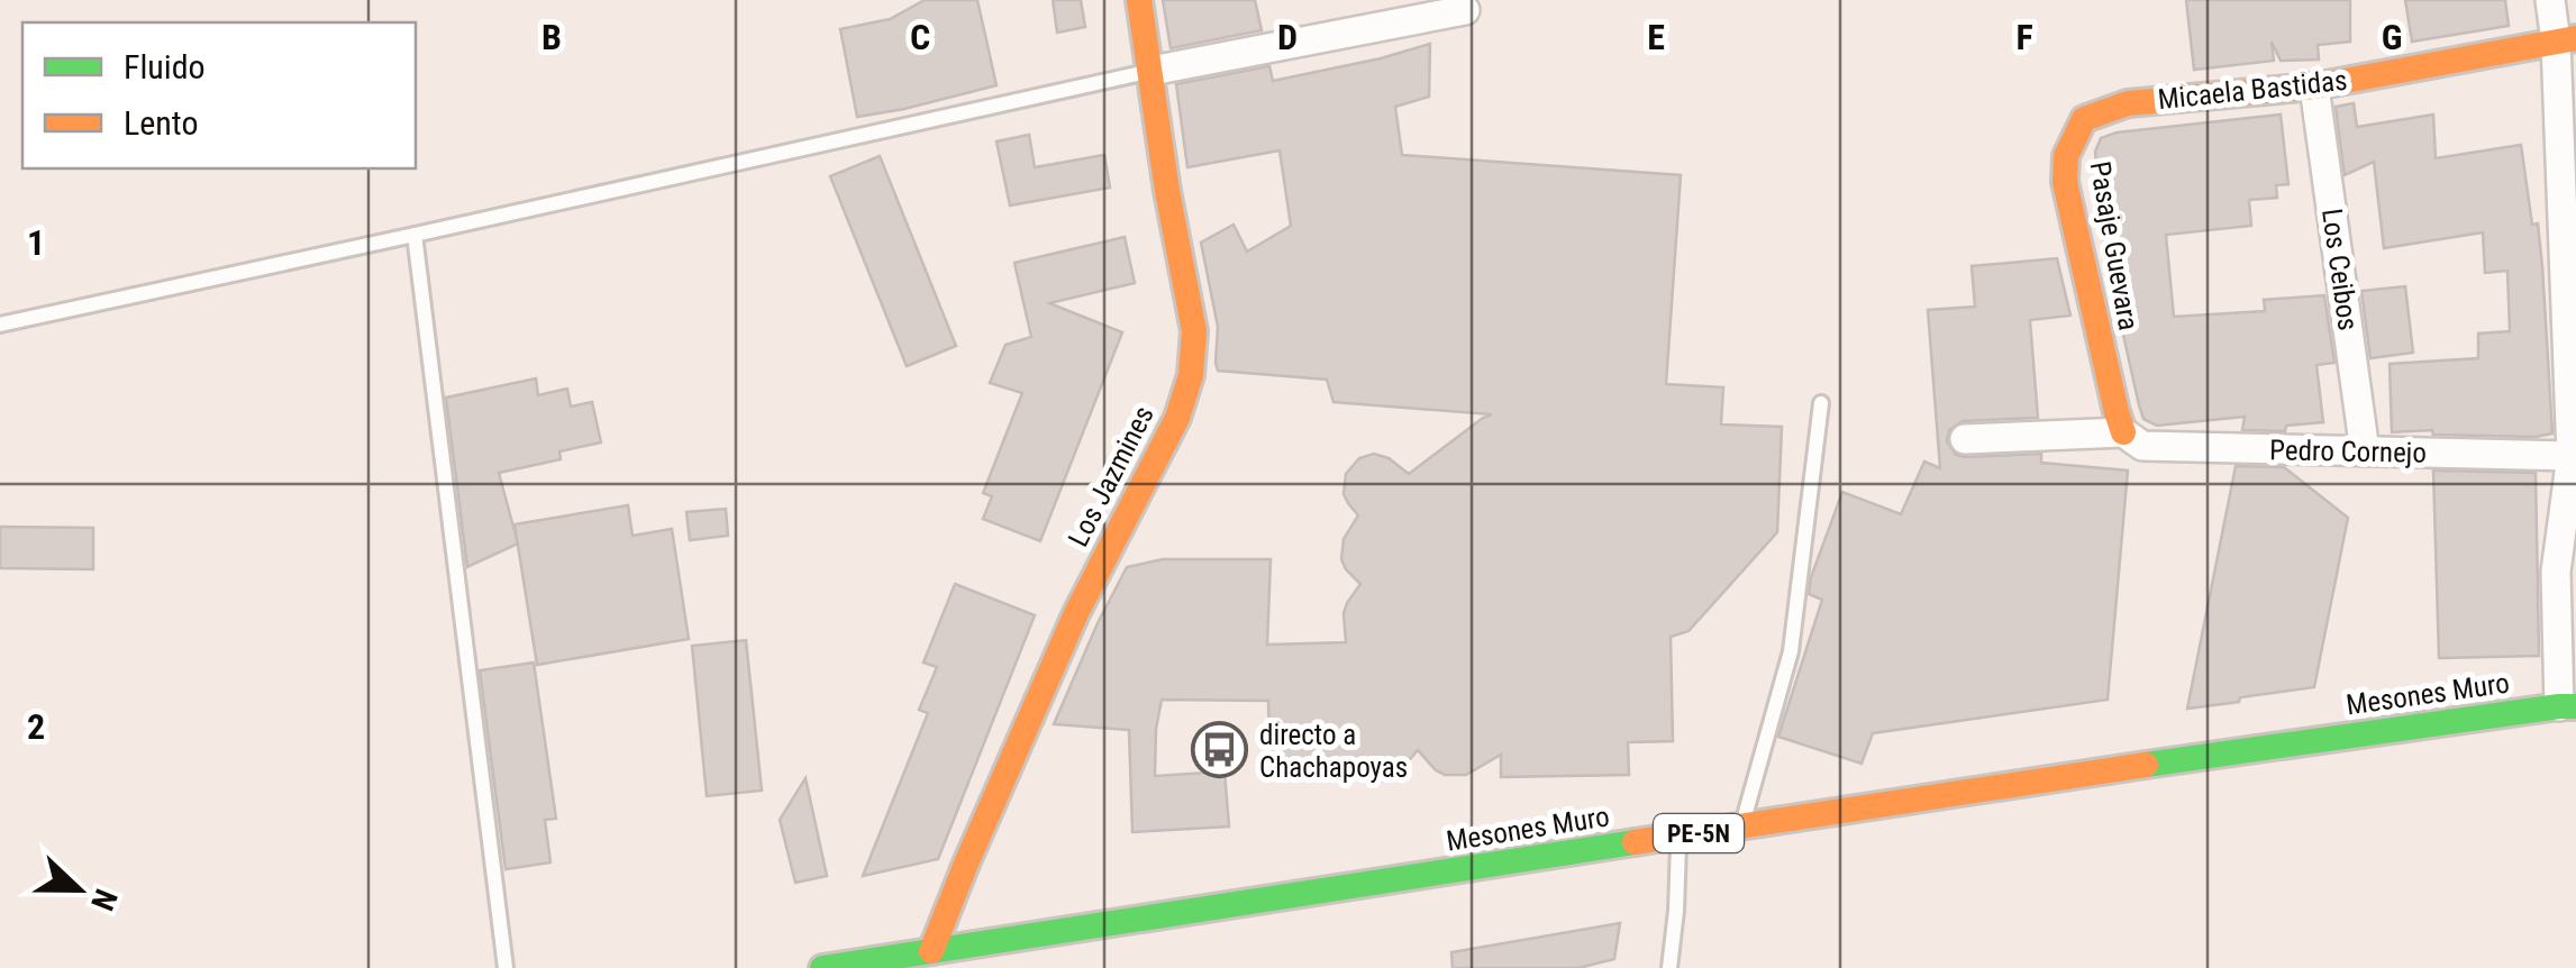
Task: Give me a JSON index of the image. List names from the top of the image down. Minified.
{"streets":{"main road":["Micaela Bastidas","Pasaje Guevara","Los Jazmines","Mesones Muro","PE-5N"],"street":["Los Ceibos","Pedro Cornejo"]},"crossings":[["Micaela Bastidas","Pasaje Guevara"],["Micaela Bastidas","Los Ceibos"],["Pasaje Guevara","Pedro Cornejo"],["Los Ceibos","Pedro Cornejo"],["Los Jazmines","Mesones Muro"]],"places":{"bus stop":["directo a Chachapoyas"]},"legend":["Fluido","Lento"],"north":"right","grid":{"columns":["B","C","D","E","F","G"],"rows":["1","2"]}}
